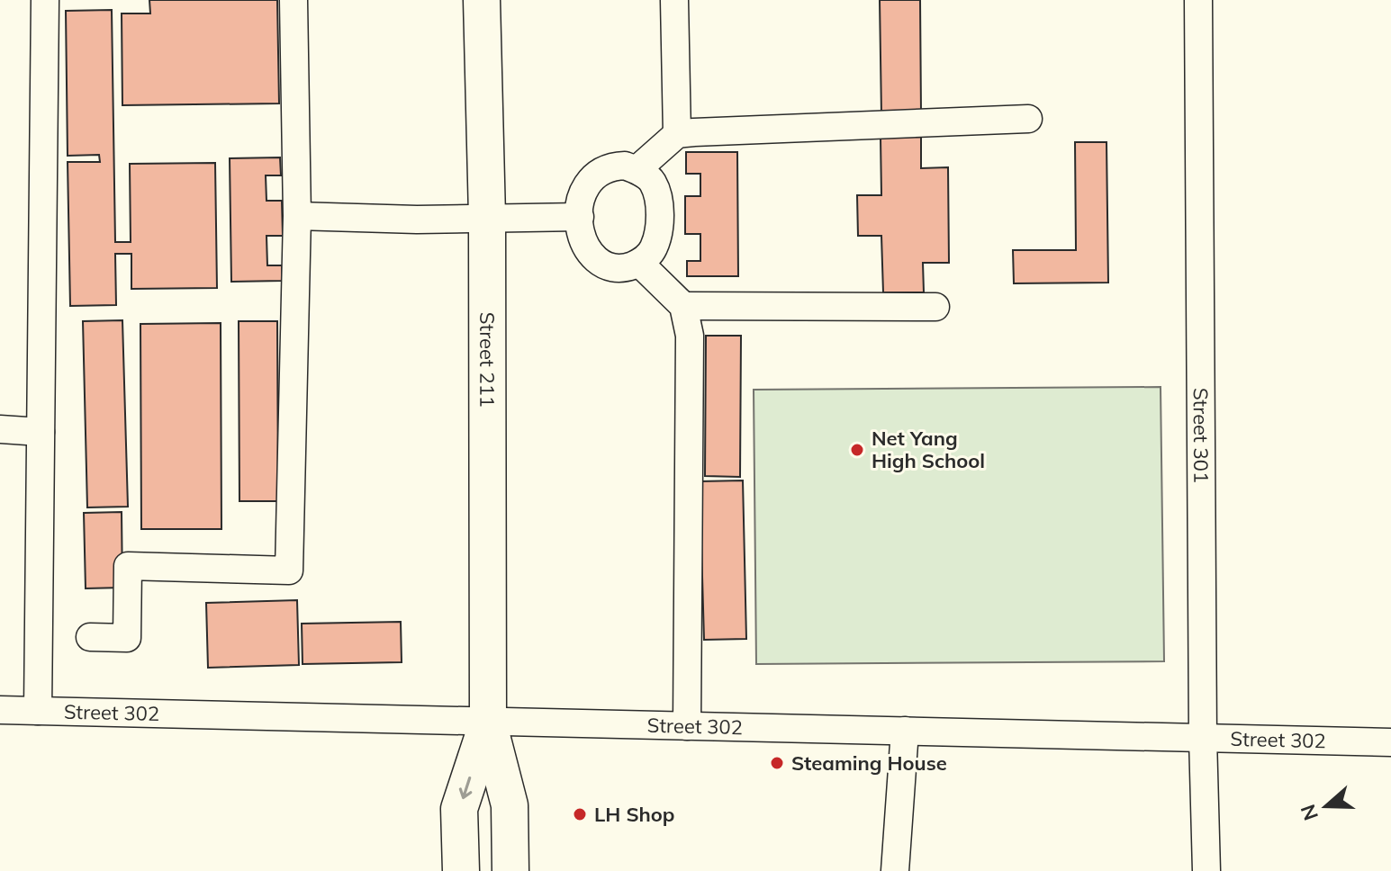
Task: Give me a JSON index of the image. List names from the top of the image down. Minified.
{"streets":{"main road":["Street 211"],"street":["Street 301","Street 302"]},"crossings":[["Street 211","Street 302"],["Street 301","Street 302"]],"places":["Net Yang High School","Steaming House","LH Shop"],"north":"left"}
